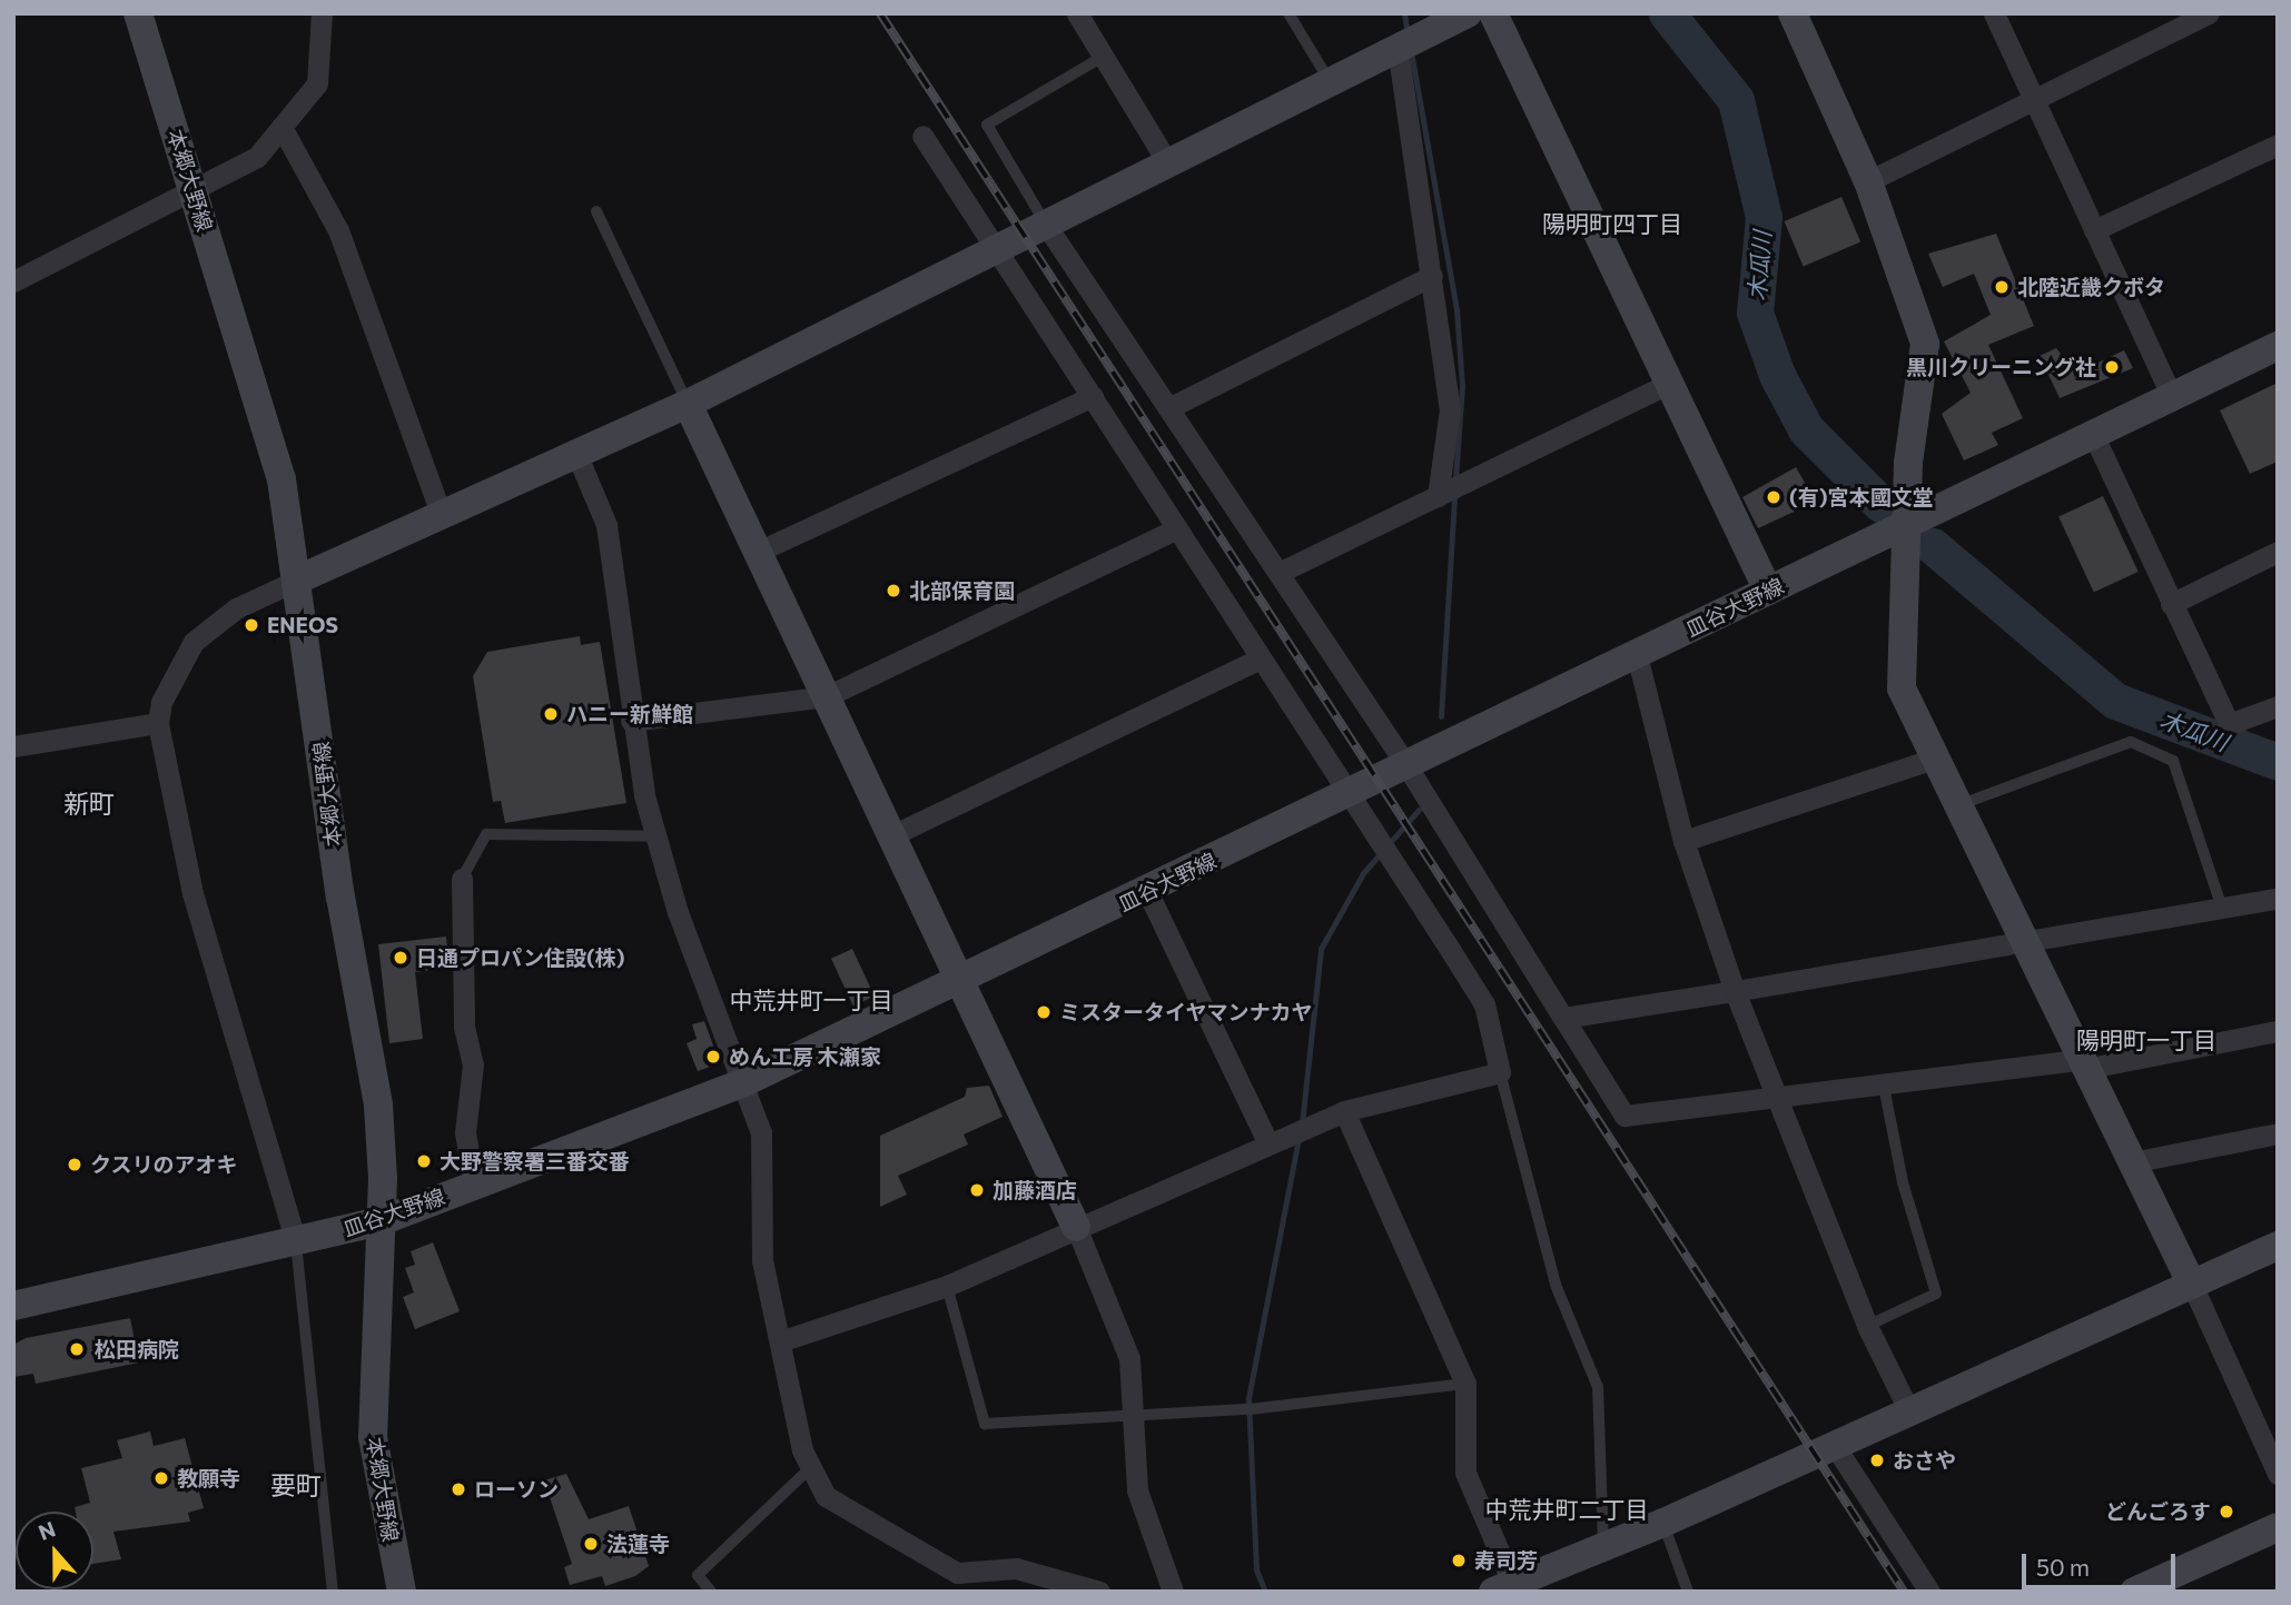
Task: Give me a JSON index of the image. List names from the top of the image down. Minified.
{"streets":{"street":["本郷大野線","皿谷大野線"]},"crossings":[["本郷大野線","皿谷大野線"]],"districts":["陽明町四丁目","新町","中荒井町一丁目","陽明町一丁目","要町","中荒井町二丁目"],"water":["木瓜川"],"places":["北陸近畿クボタ","黒川クリーニング社","(有)宮本國文堂","北部保育園","ENEOS","ハニー新鮮館","日通プロパン住設(株)","ミスタータイヤマンナカヤ","めん工房 木瀬家","大野警察署三番交番","クスリのアオキ","加藤酒店","松田病院","おさや","教願寺","ローソン","どんごろす","法蓮寺","寿司芳"],"scale_bar":"50 m","north":"top"}
